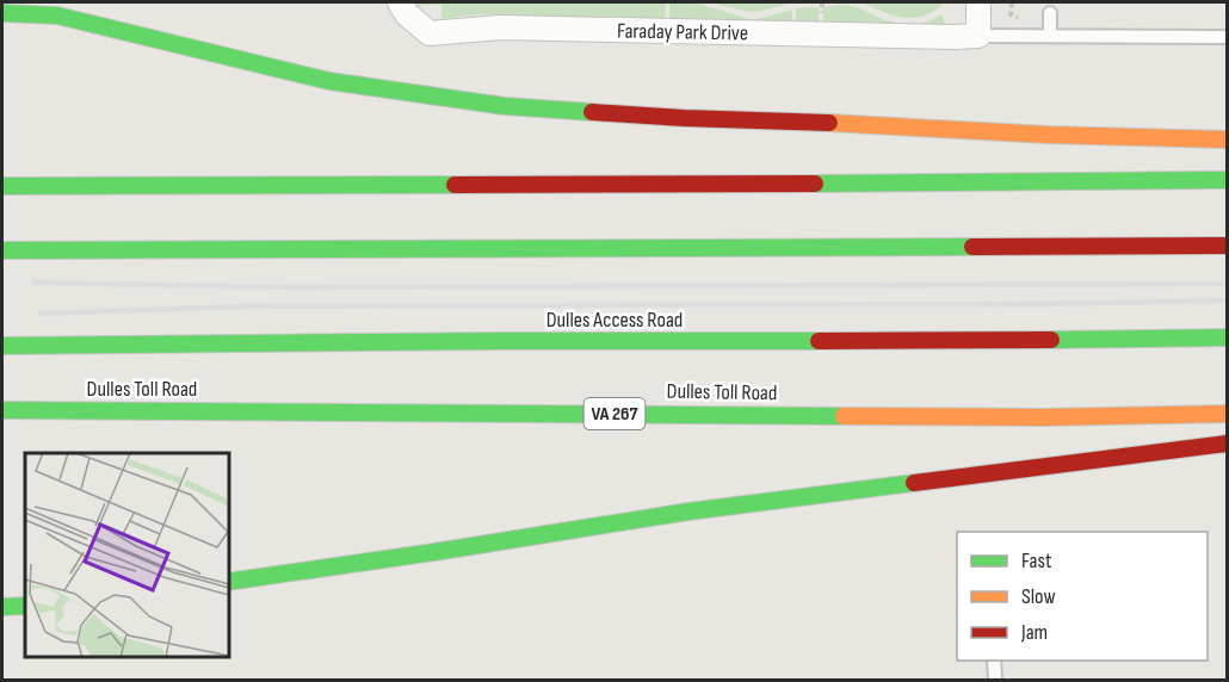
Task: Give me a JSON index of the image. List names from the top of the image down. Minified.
{"streets":{"highway":["Dulles Access Road","Dulles Toll Road","VA 267"],"street":["Faraday Park Drive"]},"legend":["Fast","Slow","Jam"]}
